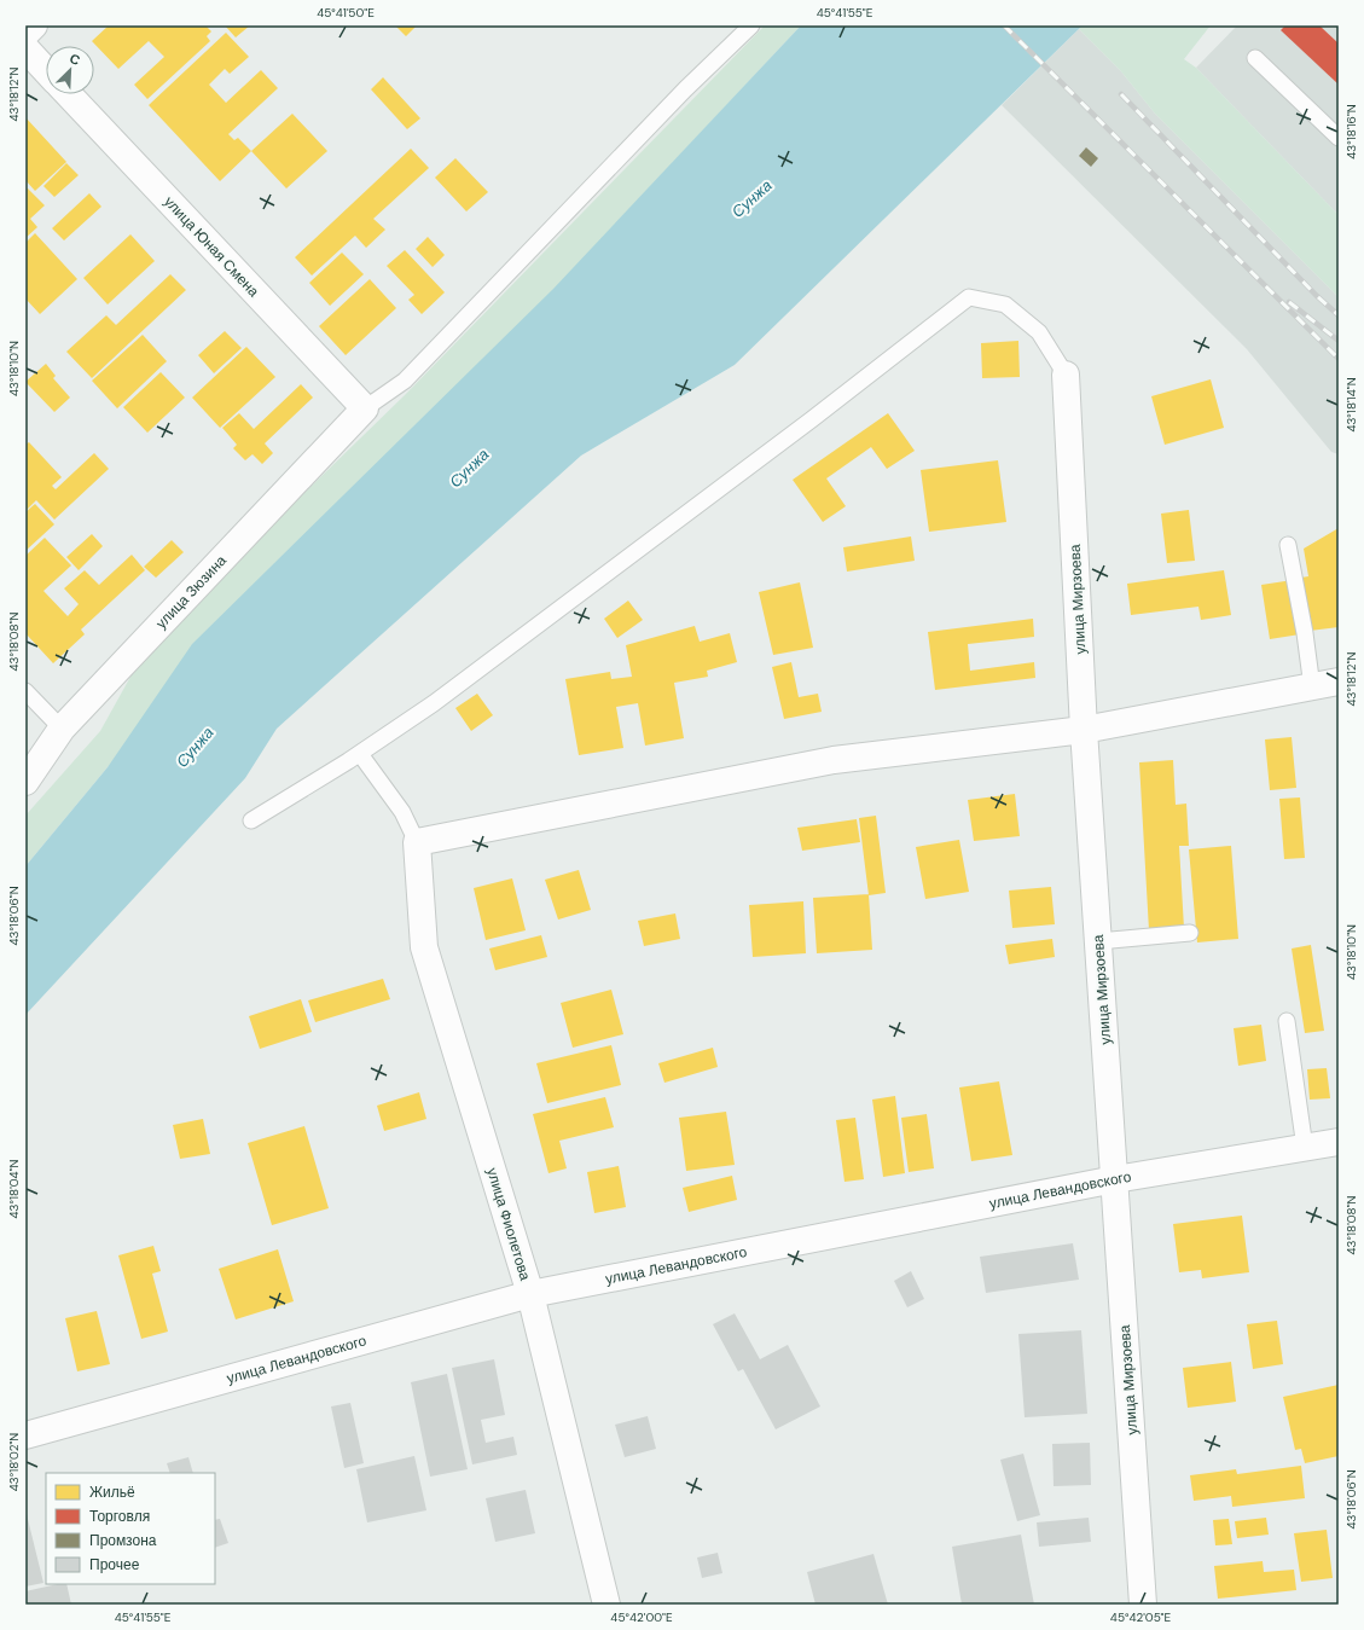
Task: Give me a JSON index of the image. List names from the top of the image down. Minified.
{"streets":{"street":["улица Юная Смена","улица Зюзина","улица Мирзоева","улица Левандовского","улица Фиолетова"]},"crossings":[["улица Юная Смена","улица Зюзина"],["улица Мирзоева","улица Левандовского"],["улица Левандовского","улица Фиолетова"]],"water":["Сунжа"],"legend":["Жильё","Торговля","Промзона","Прочее"],"north":"top right","coordinates":["45°41'50\"E","45°41'55\"E","43°18'12\"N","43°18'16\"N","43°18'10\"N","43°18'14\"N","43°18'08\"N","43°18'06\"N","43°18'04\"N","43°18'02\"N","45°42'00\"E","45°42'05\"E"]}
